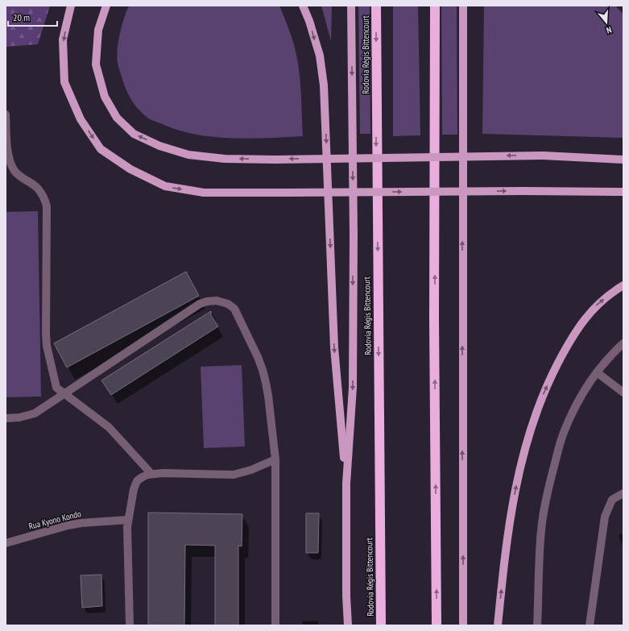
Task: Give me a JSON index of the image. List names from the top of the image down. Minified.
{"streets":{"highway":["Rodovia Régis Bittencourt"],"street":["Rua Kyono Kondo"]},"scale_bar":"20 m","north":"bottom"}
